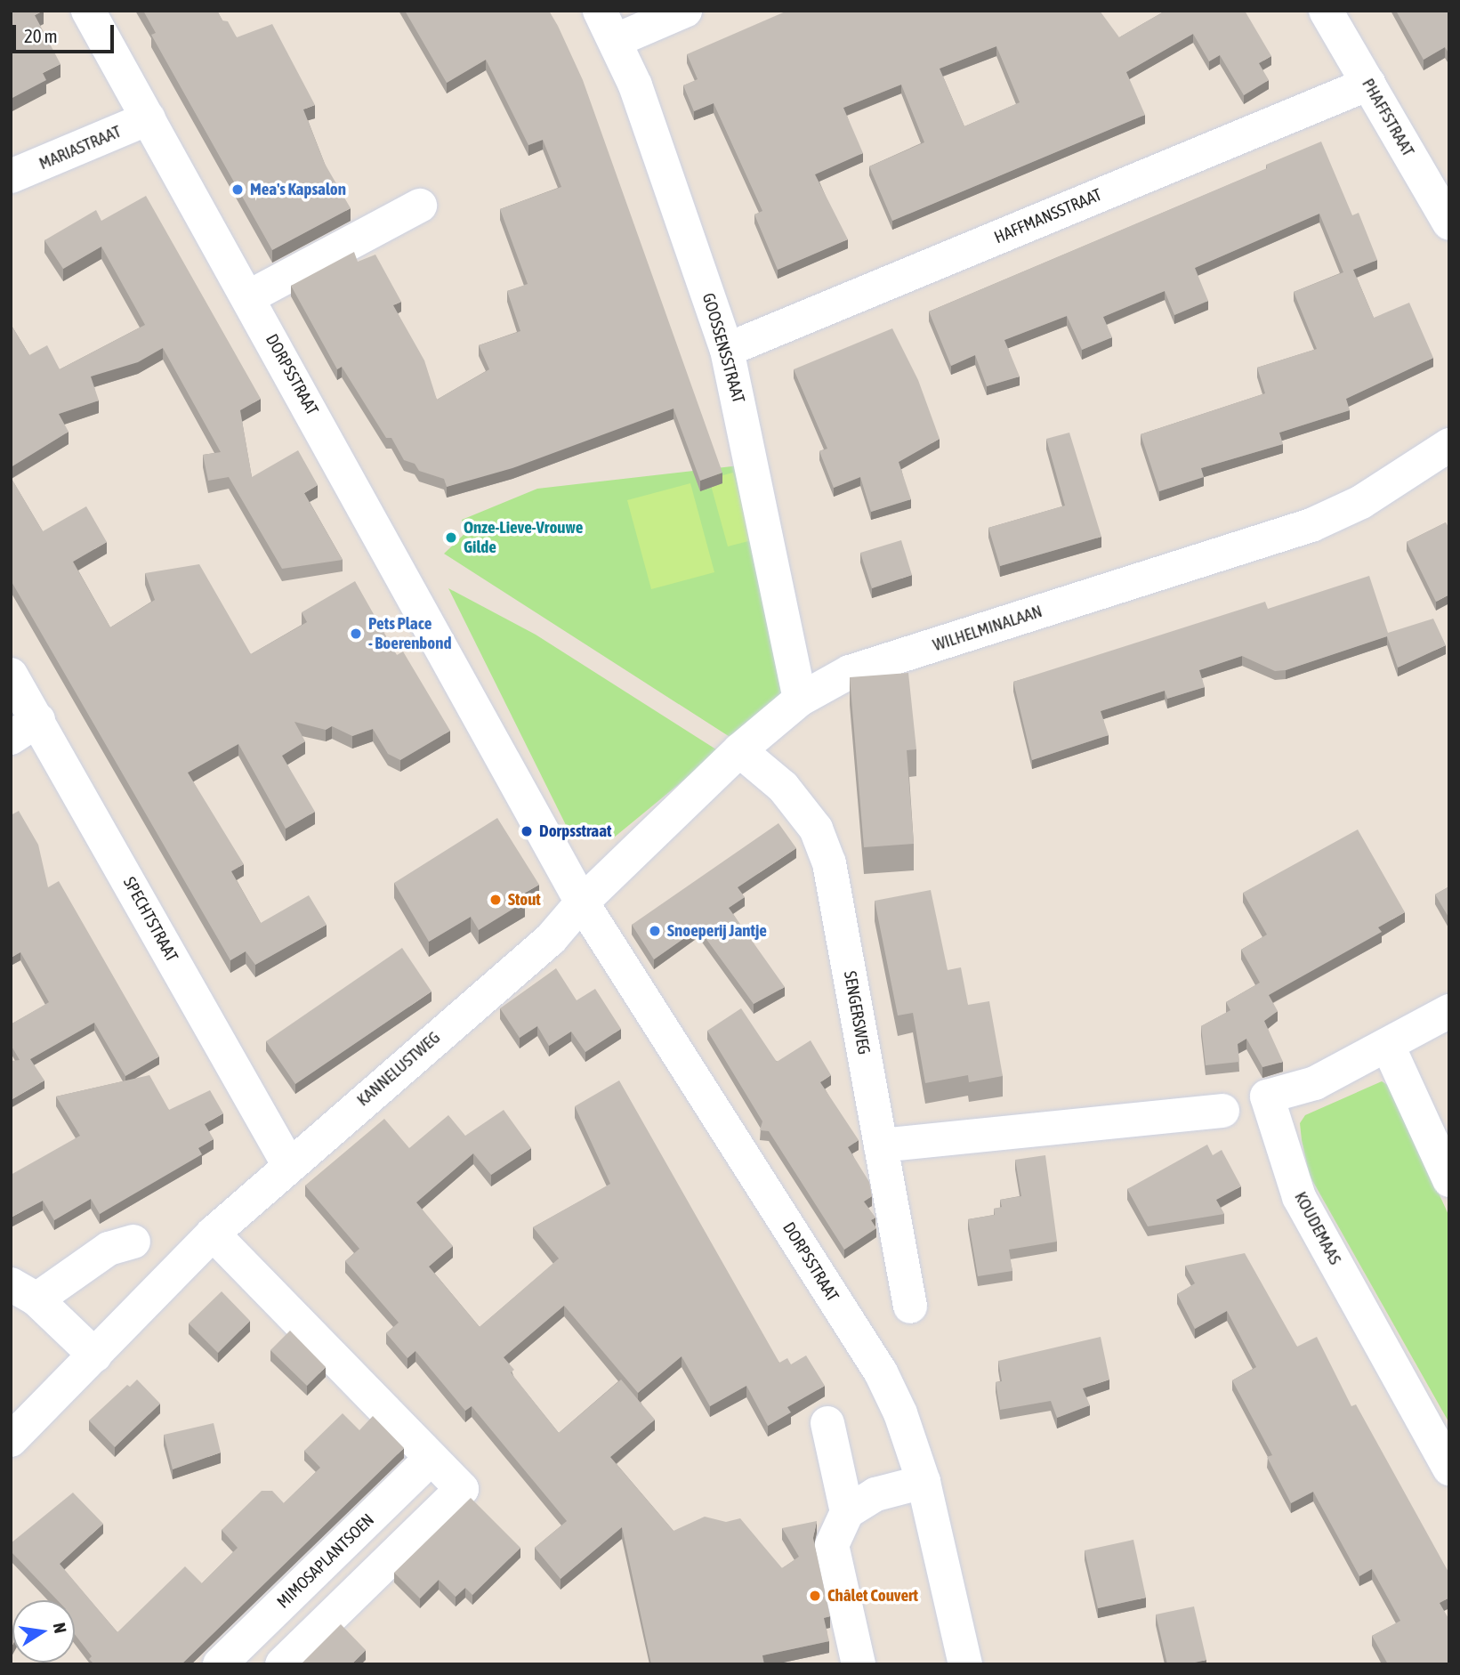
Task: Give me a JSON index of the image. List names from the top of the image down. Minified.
{"streets":{"street":["PHAFFSTRAAT","MARIASTRAAT","HAFFMANSSTRAAT","GOOSSENSSTRAAT","DORPSSTRAAT","WILHELMINALAAN","SPECHTSTRAAT","SENGERSWEG","KANNELUSTWEG","KOUDEMAAS","MIMOSAPLANTSOEN"]},"crossings":[["PHAFFSTRAAT","HAFFMANSSTRAAT"],["MARIASTRAAT","DORPSSTRAAT"],["HAFFMANSSTRAAT","GOOSSENSSTRAAT"],["GOOSSENSSTRAAT","WILHELMINALAAN"],["DORPSSTRAAT","WILHELMINALAAN"],["DORPSSTRAAT","KANNELUSTWEG"],["WILHELMINALAAN","SENGERSWEG"],["WILHELMINALAAN","KANNELUSTWEG"],["SPECHTSTRAAT","KANNELUSTWEG"]],"places":["Mea's Kapsalon","Onze-Lieve-Vrouwe Gilde","Pets Place - Boerenbond","Dorpsstraat","Stout","Snoeperij Jantje","Châlet Couvert"],"scale_bar":"20 m","north":"right"}
